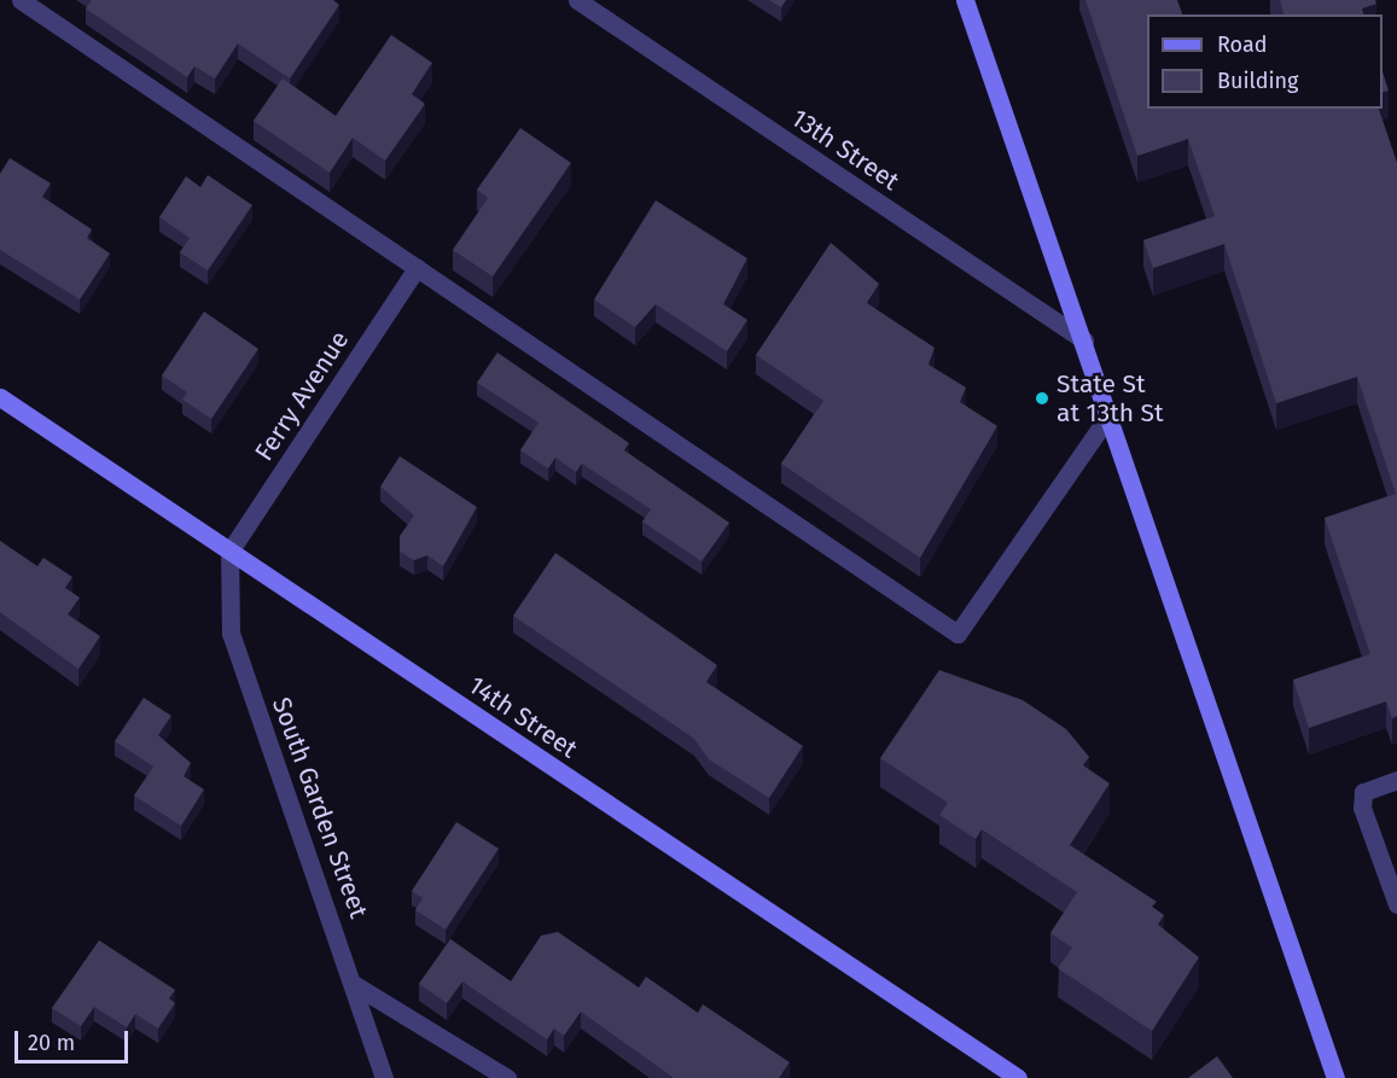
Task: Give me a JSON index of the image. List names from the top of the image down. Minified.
{"streets":{"street":["13th Street","Ferry Avenue","14th Street","South Garden Street"]},"crossings":[["Ferry Avenue","14th Street"],["Ferry Avenue","South Garden Street"],["14th Street","South Garden Street"]],"places":["State St at 13th St"],"legend":["Road","Building"],"scale_bar":"20 m"}
